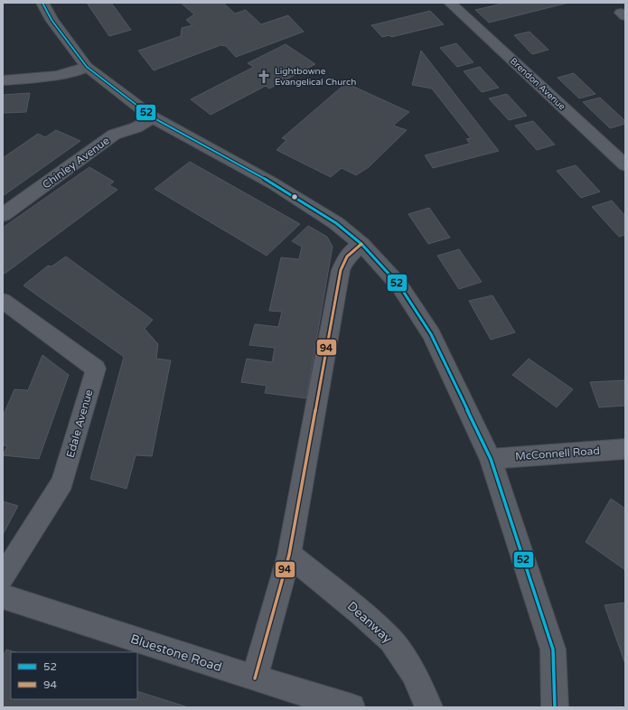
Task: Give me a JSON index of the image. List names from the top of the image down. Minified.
{"streets":{"street":["Brendon Avenue","Chinley Avenue","Edale Avenue","McConnell Road","Deanway","Bluestone Road"]},"places":{"church":["Lightbowne Evangelical Church"]},"lines":["transit line 52","transit line 94"],"legend":["52","94"]}
